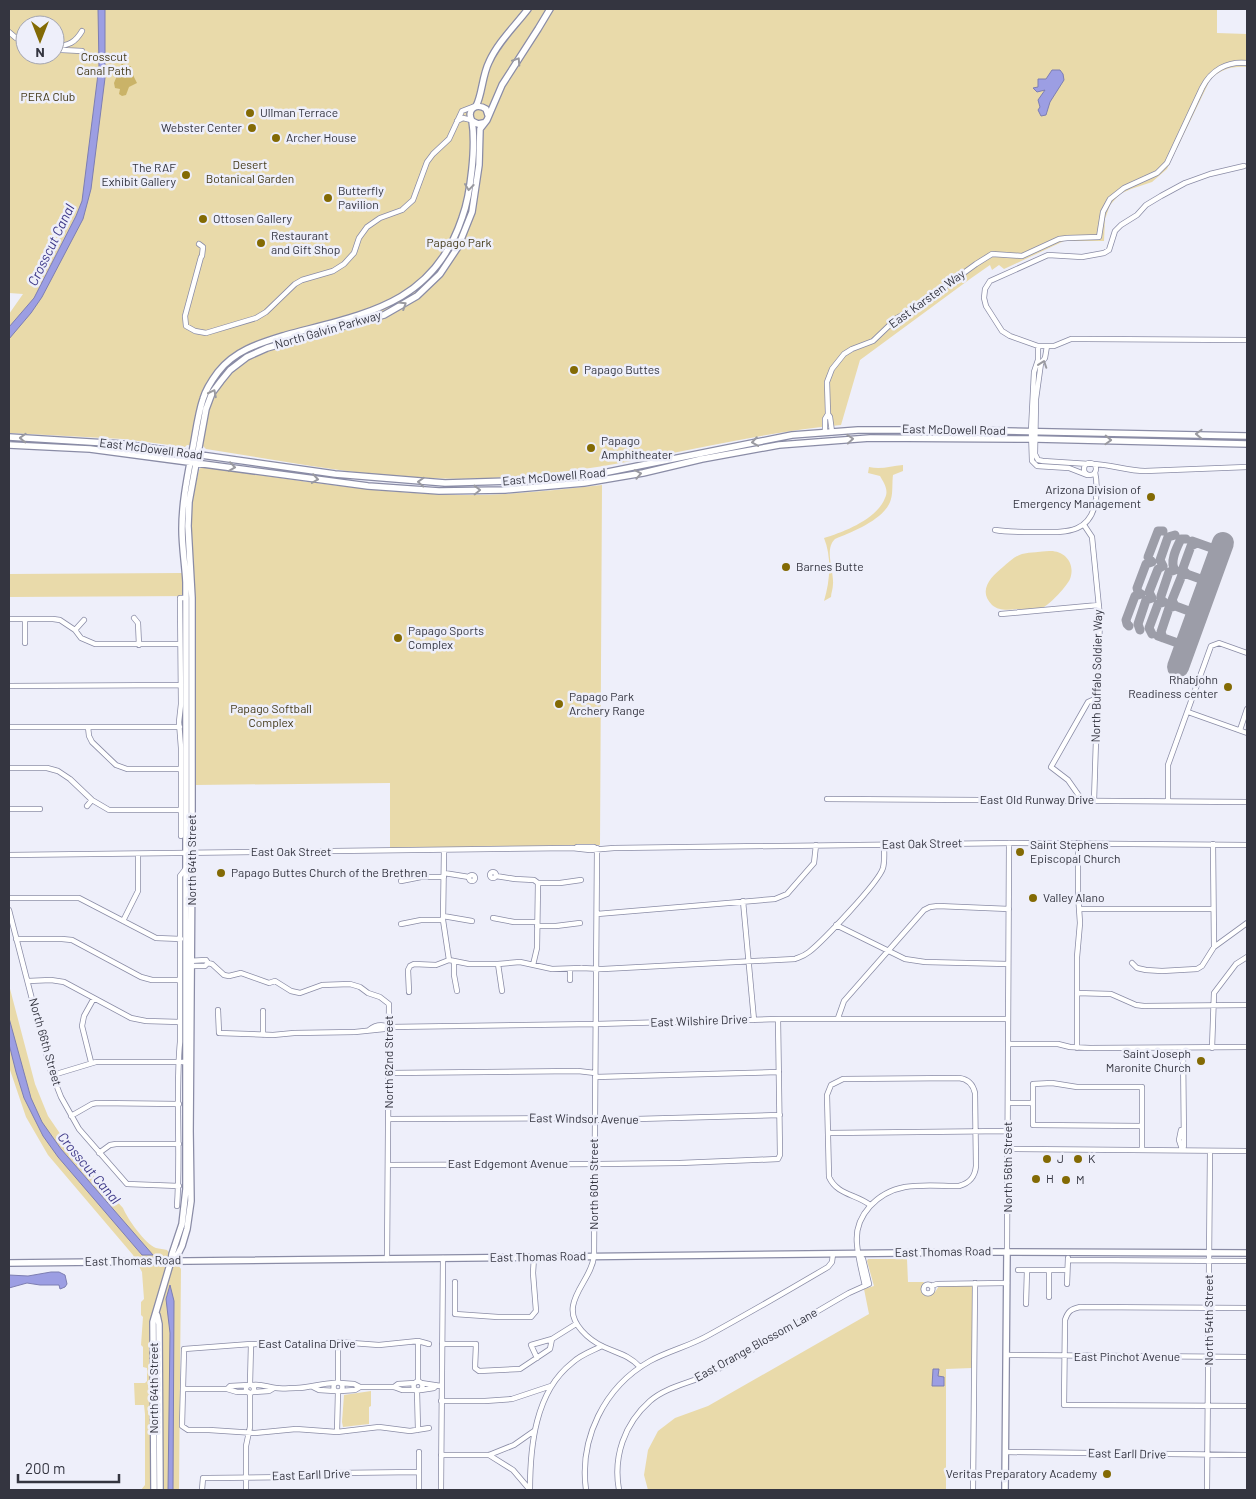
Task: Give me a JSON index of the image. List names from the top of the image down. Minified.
{"streets":{"main road":["North Galvin Parkway","East McDowell Road","North 64th Street","North 56th Street","East Thomas Road"],"street":["East Karsten Way","North Buffalo Soldier Way","East Old Runway Drive","East Oak Street","East Wilshire Drive","North 66th Street","North 62nd Street","East Windsor Avenue","East Edgemont Avenue","North 60th Street","North 54th Street","East Catalina Drive","East Orange Blossom Lane","East Pinchot Avenue","East Earll Drive"]},"crossings":[["East Karsten Way","East McDowell Road"],["North Galvin Parkway","East McDowell Road"],["North Galvin Parkway","North 64th Street"],["East McDowell Road","North 64th Street"],["North Buffalo Soldier Way","East Old Runway Drive"],["East Oak Street","North 64th Street"],["East Oak Street","North 56th Street"],["East Oak Street","North 60th Street"],["North 64th Street","North 66th Street"],["North 64th Street","North 62nd Street"],["North 64th Street","East Thomas Road"],["East Wilshire Drive","North 62nd Street"],["East Wilshire Drive","North 56th Street"],["East Wilshire Drive","North 60th Street"],["North 62nd Street","East Windsor Avenue"],["North 62nd Street","East Edgemont Avenue"],["North 62nd Street","East Thomas Road"],["East Windsor Avenue","East Edgemont Avenue"],["East Windsor Avenue","North 60th Street"],["East Edgemont Avenue","North 60th Street"],["North 56th Street","East Thomas Road"],["North 56th Street","East Pinchot Avenue"],["North 56th Street","East Earll Drive"],["North 60th Street","East Thomas Road"],["East Thomas Road","North 54th Street"],["East Thomas Road","East Orange Blossom Lane"],["North 54th Street","East Pinchot Avenue"],["North 54th Street","East Earll Drive"]],"water":["Crosscut Canal"],"parks":["Crosscut Canal Path","PERA Club","Desert Botanical Garden","Papago Park","Papago Softball Complex"],"places":["Ullman Terrace","Webster Center","Archer House","The RAF Exhibit Gallery","Butterfly Pavilion","Ottosen Gallery","Restaurant and Gift Shop","Papago Buttes","Papago Amphitheater","Arizona Division of Emergency Management","Barnes Butte","Papago Sports Complex","Rhabjohn Readiness center","Papago Park Archery Range","Saint Stephens Episcopal Church","Papago Buttes Church of the Brethren","Valley Alano","Saint Joseph Maronite Church","J","K","H","M","Veritas Preparatory Academy"],"scale_bar":"200 m","north":"bottom"}
